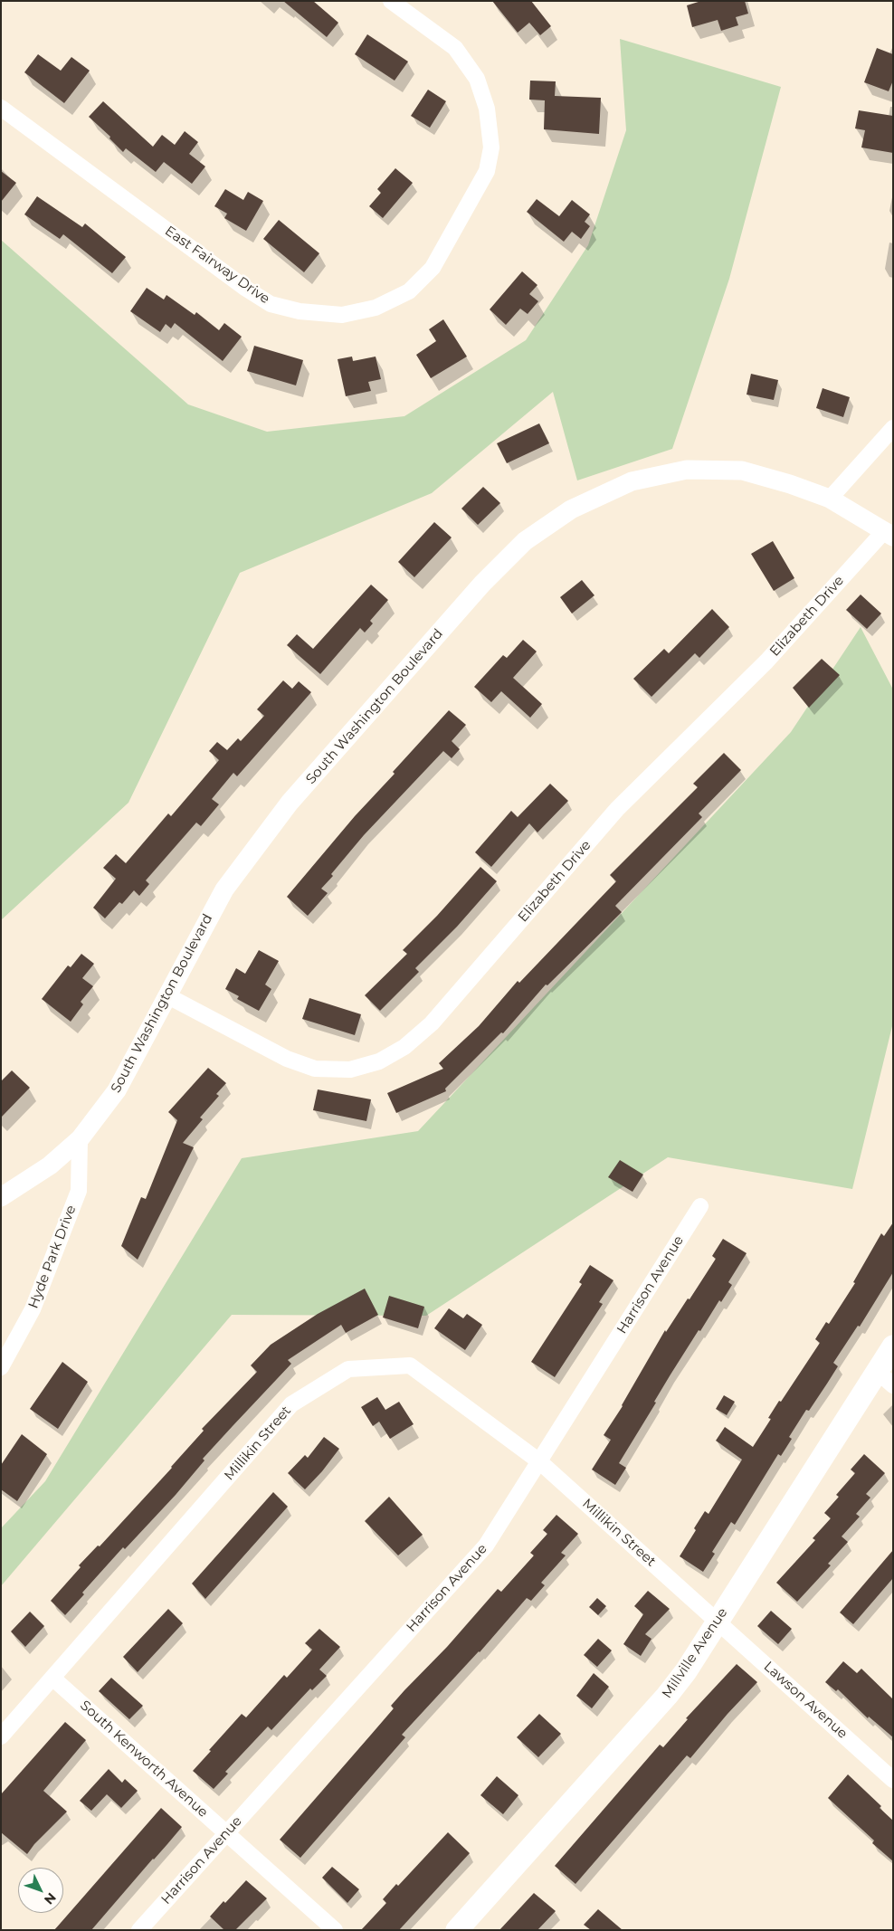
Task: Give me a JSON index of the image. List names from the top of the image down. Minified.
{"streets":{"main road":["Millville Avenue"],"street":["East Fairway Drive","Elizabeth Drive","South Washington Boulevard","Hyde Park Drive","Harrison Avenue","Millikin Street","Lawson Avenue","South Kenworth Avenue"]},"crossings":[["Elizabeth Drive","South Washington Boulevard"],["South Washington Boulevard","Hyde Park Drive"],["Harrison Avenue","Millikin Street"],["Harrison Avenue","South Kenworth Avenue"],["Millikin Street","Millville Avenue"],["Millikin Street","Lawson Avenue"],["Millikin Street","South Kenworth Avenue"],["Millville Avenue","Lawson Avenue"]],"north":"bottom right"}
